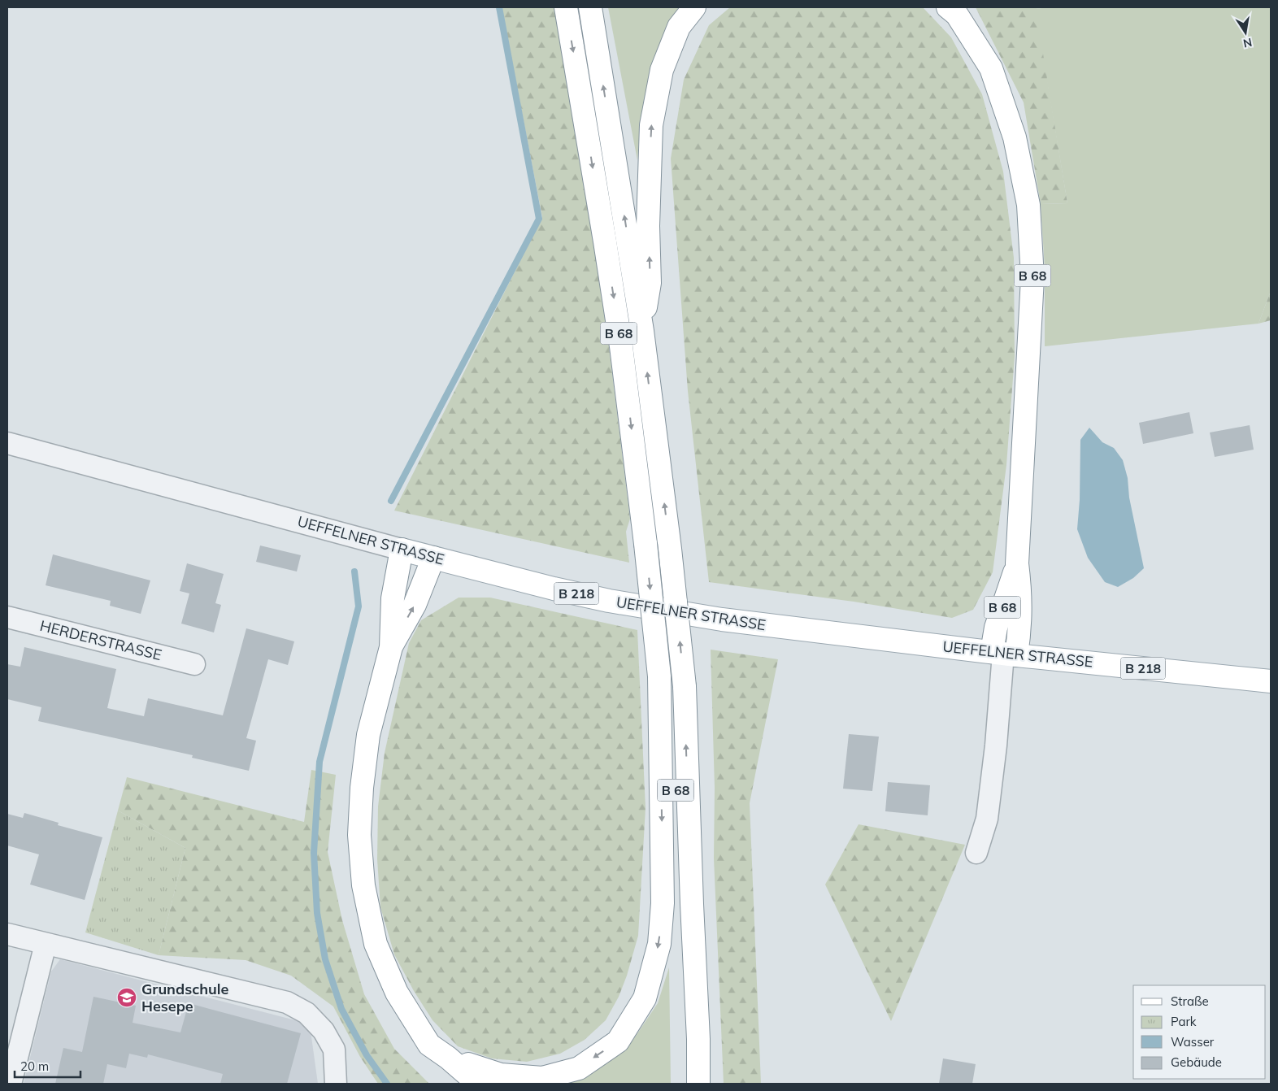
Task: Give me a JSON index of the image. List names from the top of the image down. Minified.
{"streets":{"main road":["B 68","UEFFELNER STRASSE","B 218"],"street":["HERDERSTRASSE"]},"crossings":[["B 68","UEFFELNER STRASSE"]],"places":{"school or university":["Grundschule Hesepe"]},"legend":["Straße","Park","Wasser","Gebäude"],"scale_bar":"20 m","north":"bottom"}
